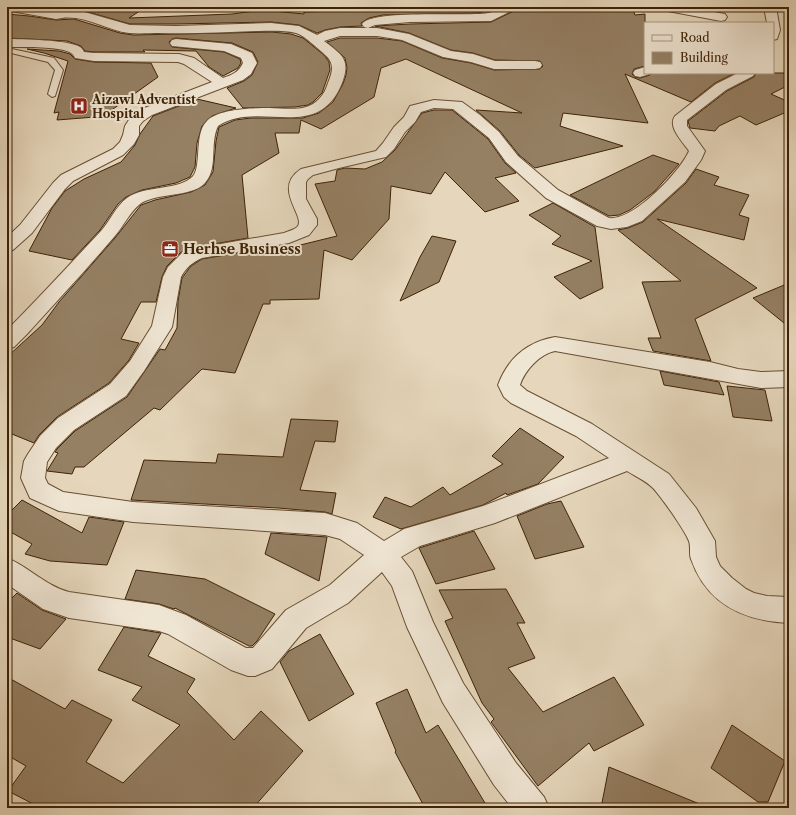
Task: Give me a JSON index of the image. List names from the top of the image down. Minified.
{"places":{"hospital":["Aizawl Adventist Hospital"],"office":["Herhse Business"]},"legend":["Road","Building"]}
